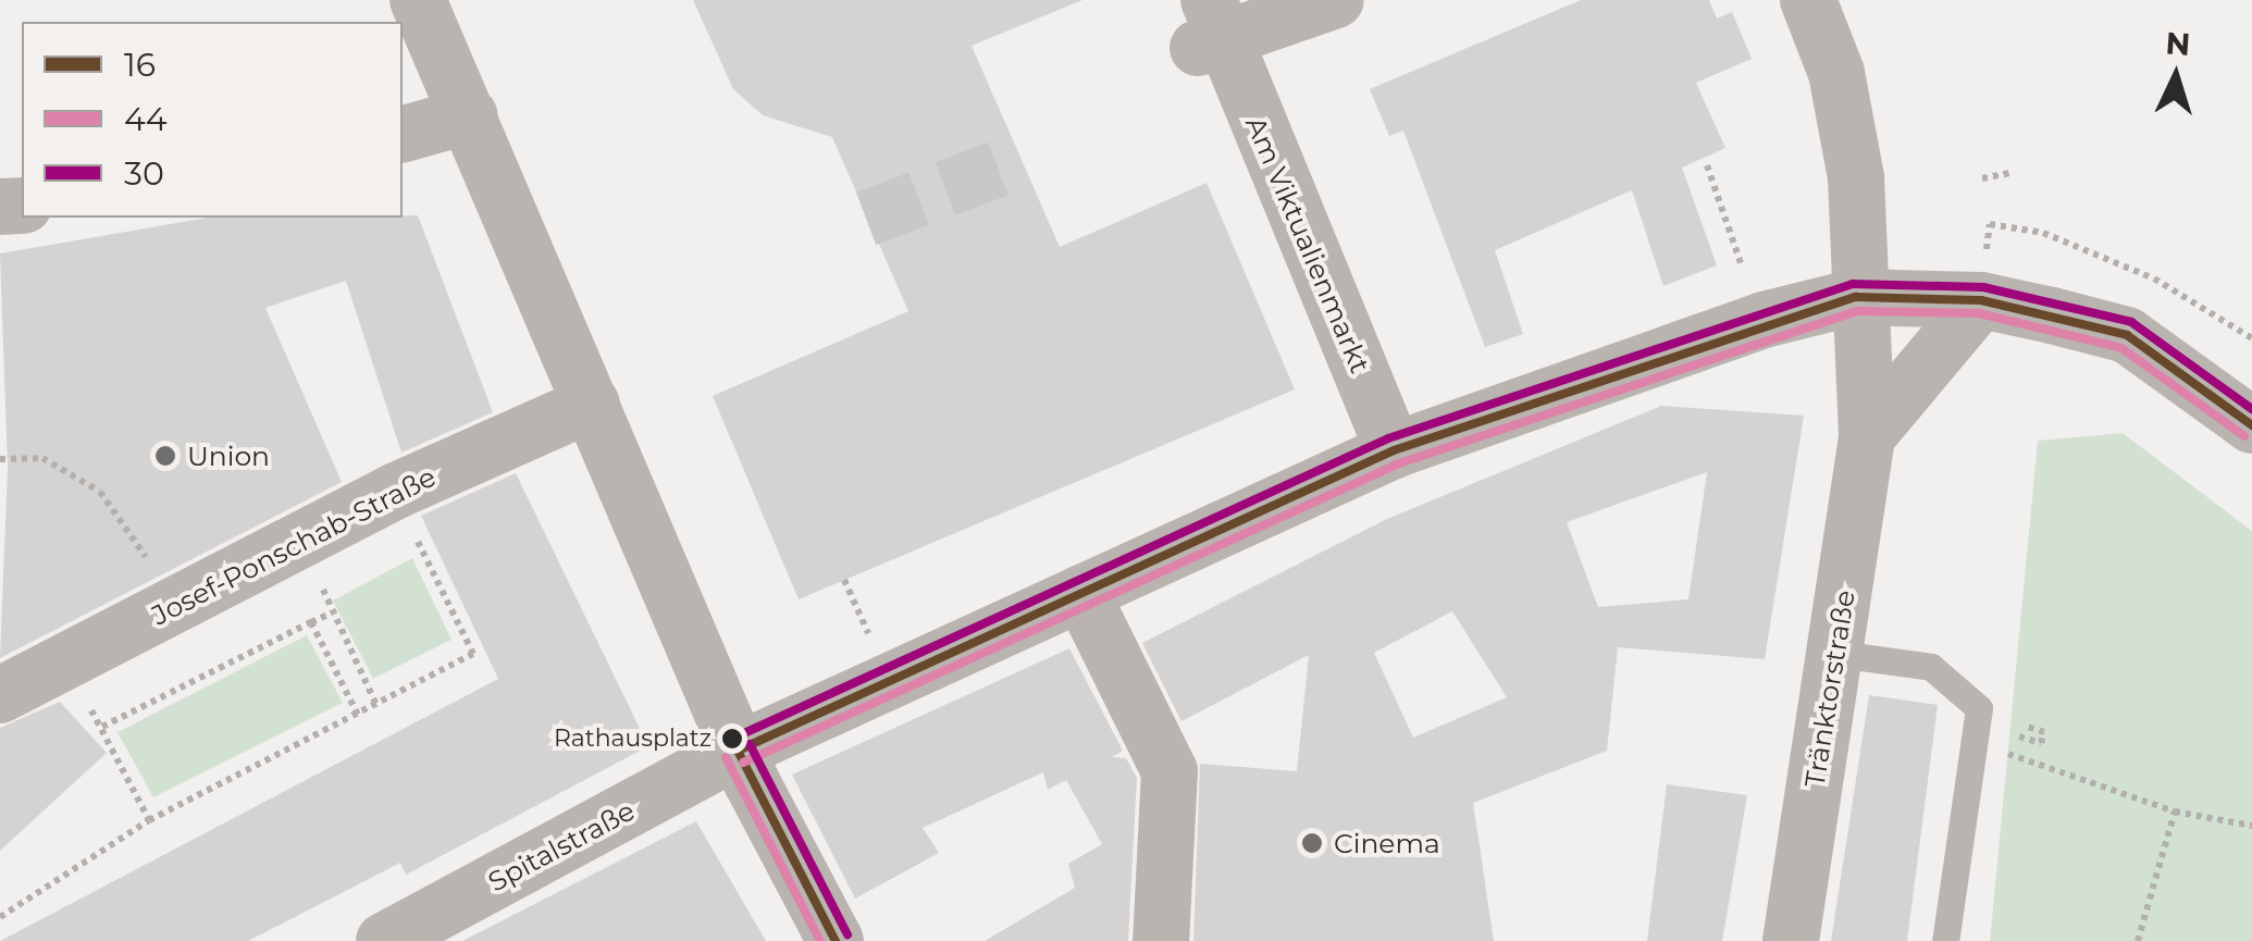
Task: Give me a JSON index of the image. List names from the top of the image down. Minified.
{"streets":{"street":["Am Viktualienmarkt","Josef-Ponschab-Straße","Tränktorstraße","Spitalstraße"]},"crossings":[["Am Viktualienmarkt","Spitalstraße"],["Tränktorstraße","Spitalstraße"]],"places":["Union","Rathausplatz","Cinema"],"lines":["transit line 30","transit line 16","transit line 44"],"legend":["16","44","30"],"north":"top"}
